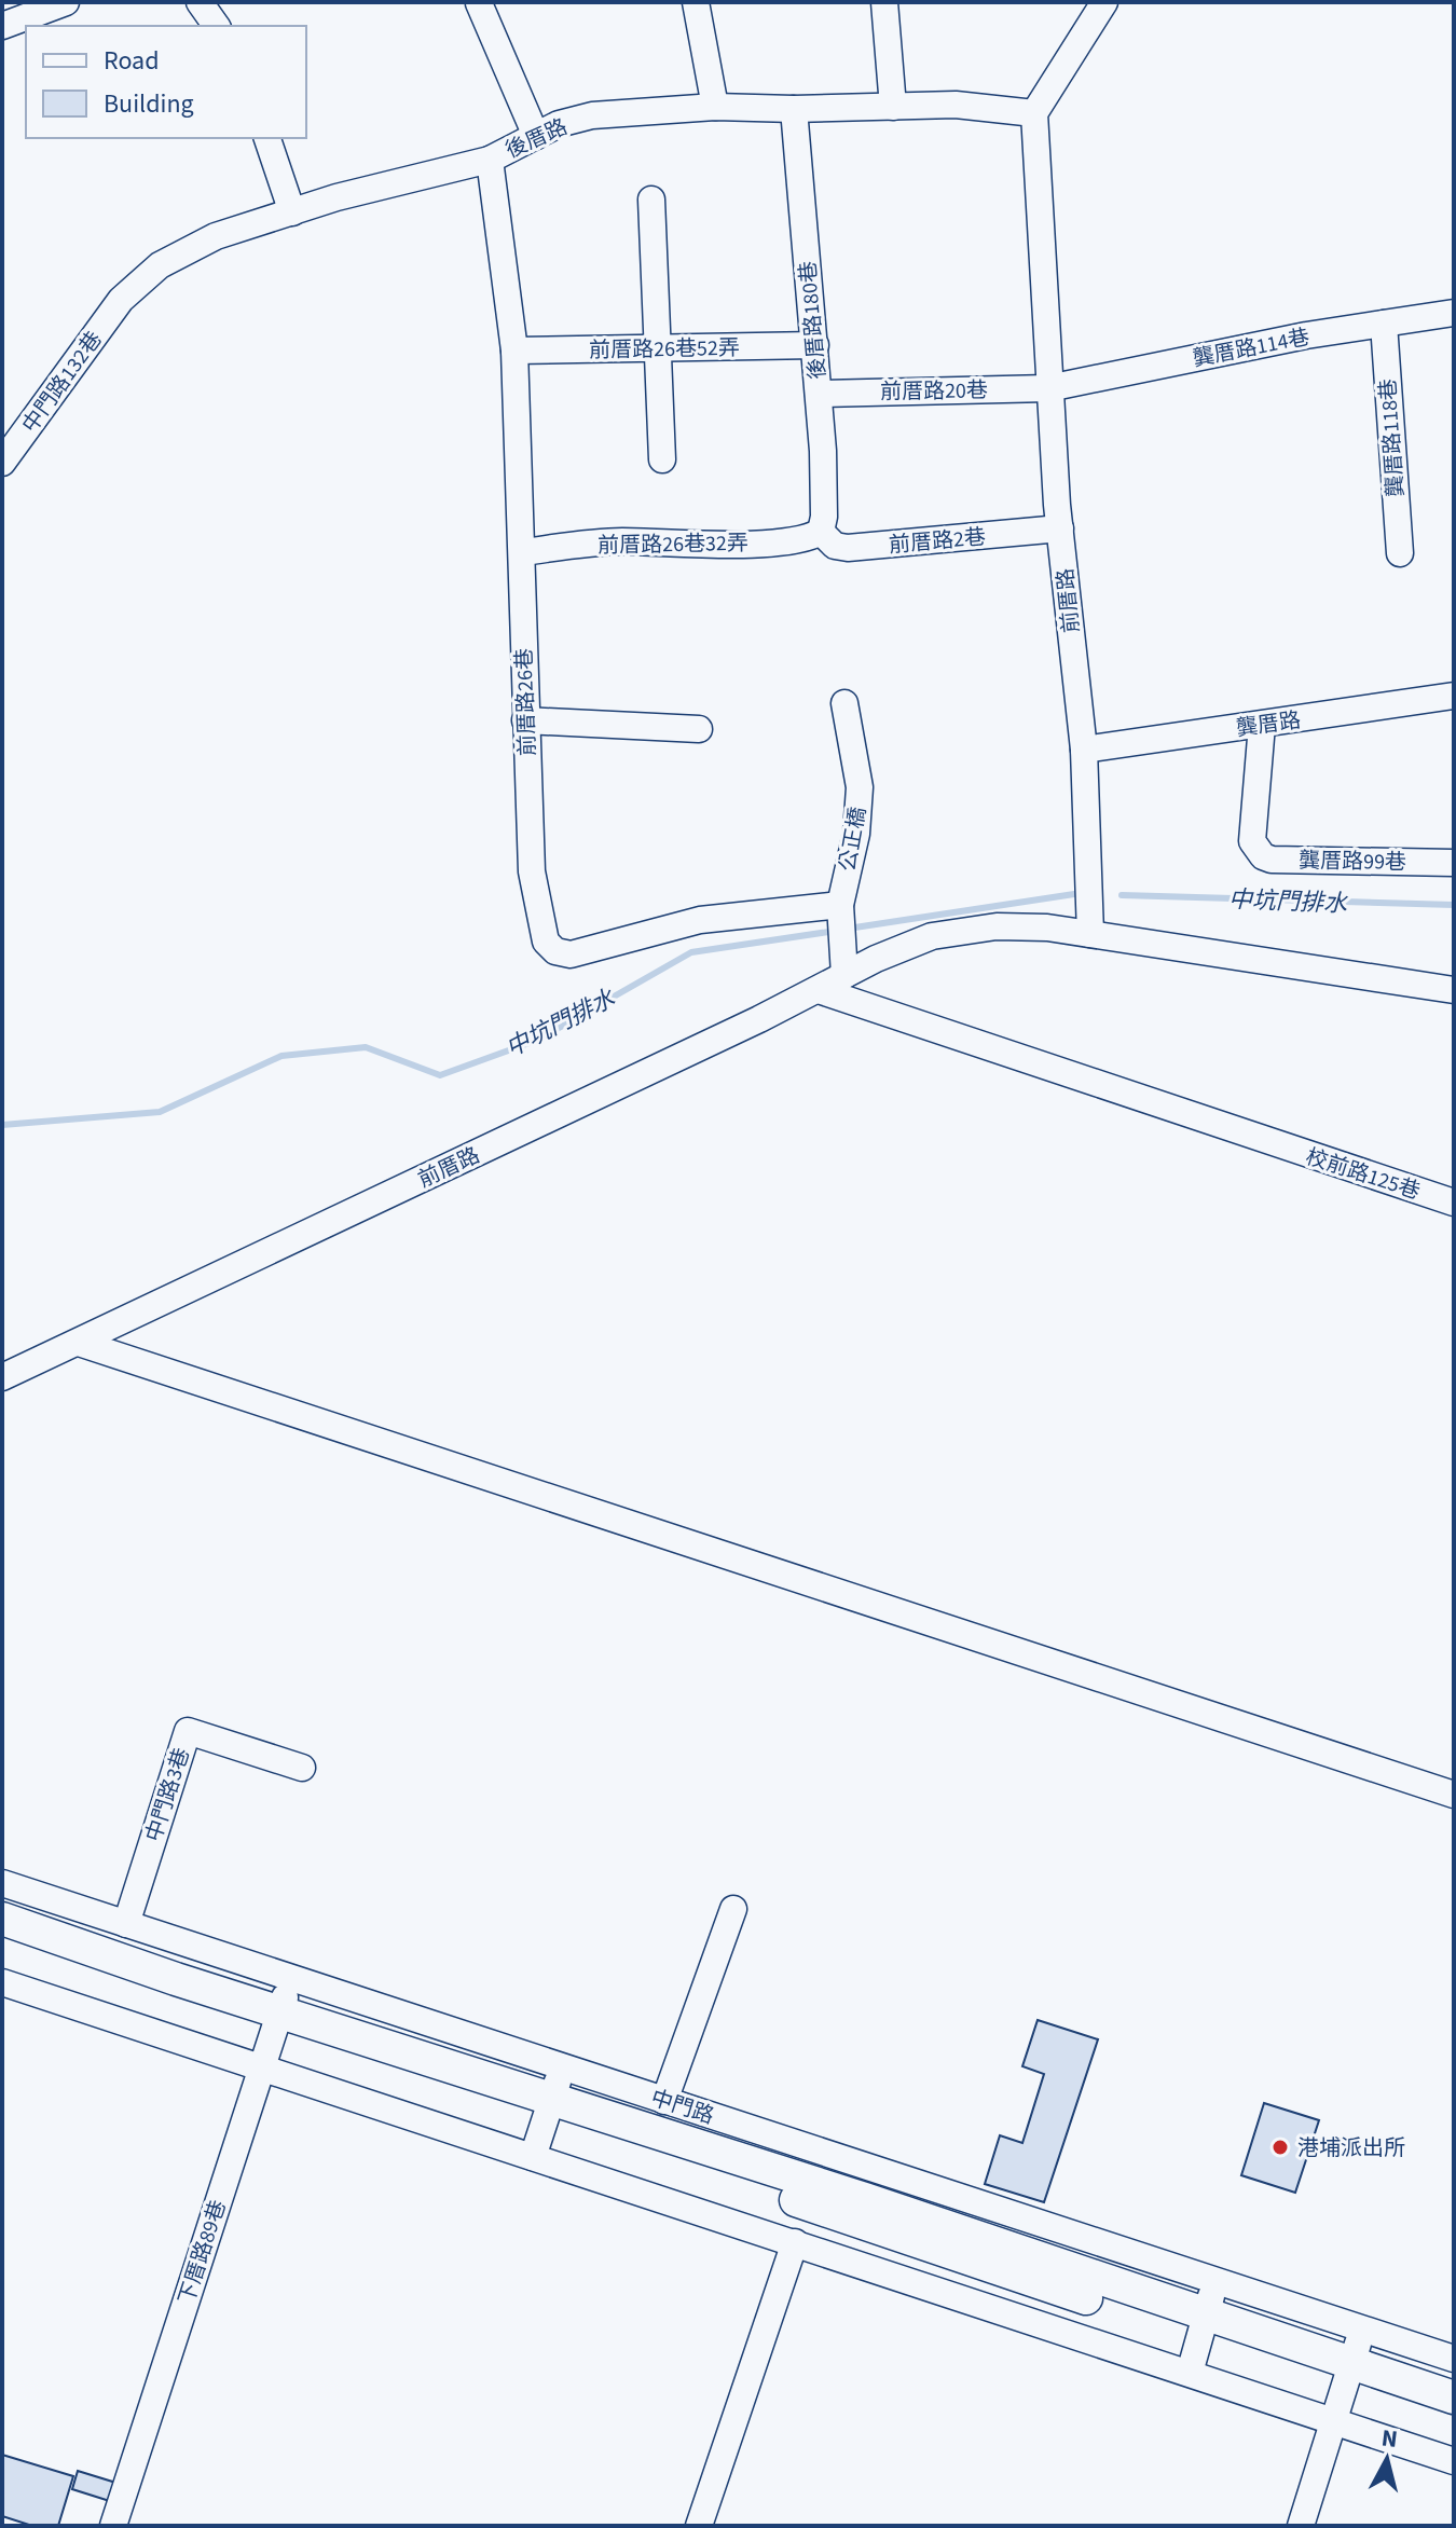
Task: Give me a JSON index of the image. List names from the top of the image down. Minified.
{"streets":{"street":["後厝路","後厝路180巷","龔厝路114巷","前厝路26巷52弄","中門路132巷","前厝路20巷","龔厝路118巷","前厝路2巷","前厝路26巷32弄","前厝路","前厝路26巷","龔厝路","公正橋","龔厝路99巷","校前路125巷","中門路3巷","中門路","下厝路89巷"]},"crossings":[["後厝路","後厝路180巷"],["後厝路","中門路132巷"],["後厝路","前厝路"],["後厝路","前厝路26巷"],["後厝路180巷","前厝路26巷52弄"],["後厝路180巷","前厝路20巷"],["後厝路180巷","前厝路2巷"],["後厝路180巷","前厝路26巷32弄"],["龔厝路114巷","前厝路20巷"],["龔厝路114巷","龔厝路118巷"],["龔厝路114巷","前厝路"],["前厝路26巷52弄","前厝路26巷"],["前厝路20巷","前厝路"],["前厝路2巷","前厝路26巷32弄"],["前厝路2巷","前厝路"],["前厝路26巷32弄","前厝路26巷"],["前厝路","龔厝路"],["前厝路","公正橋"],["前厝路","校前路125巷"],["前厝路26巷","公正橋"],["龔厝路","龔厝路99巷"],["中門路3巷","中門路"],["中門路","下厝路89巷"]],"water":["中坑門排水"],"places":["港埔派出所"],"legend":["Road","Building"],"north":"top"}
